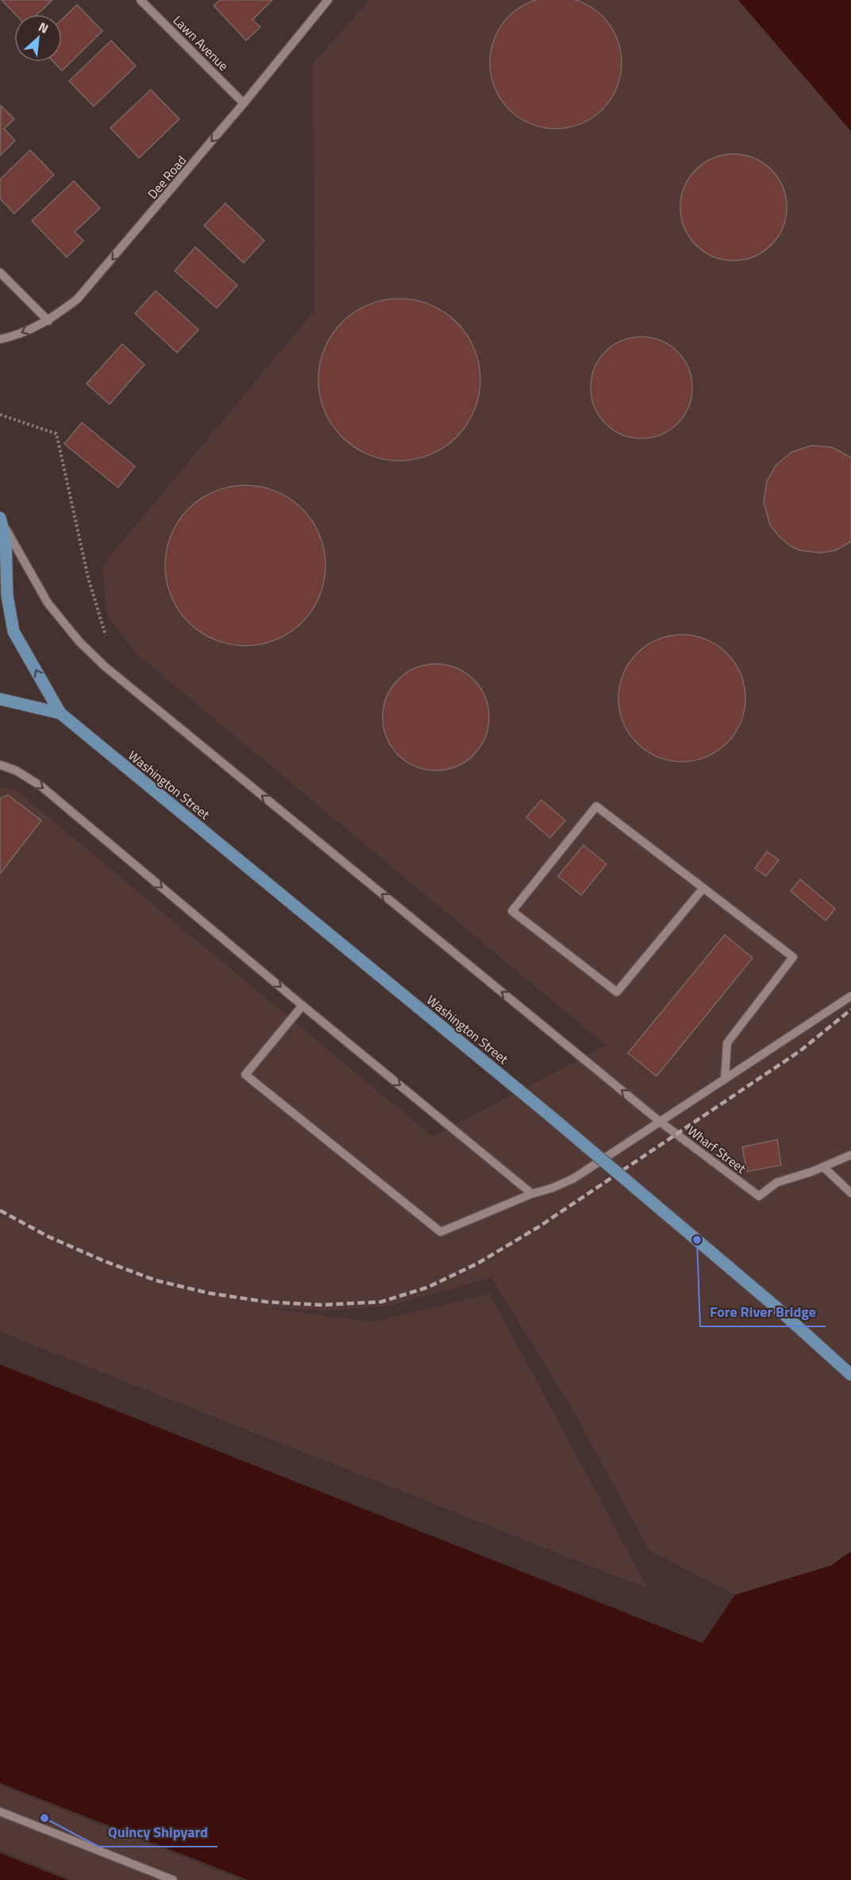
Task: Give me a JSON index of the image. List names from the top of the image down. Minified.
{"streets":{"main road":["Washington Street"],"street":["Lawn Avenue","Dee Road","Wharf Street"]},"crossings":[["Lawn Avenue","Dee Road"],["Washington Street","Wharf Street"]],"one_way":["Dee Road","Wharf Street"],"places":["Fore River Bridge","Quincy Shipyard"],"north":"top right"}
